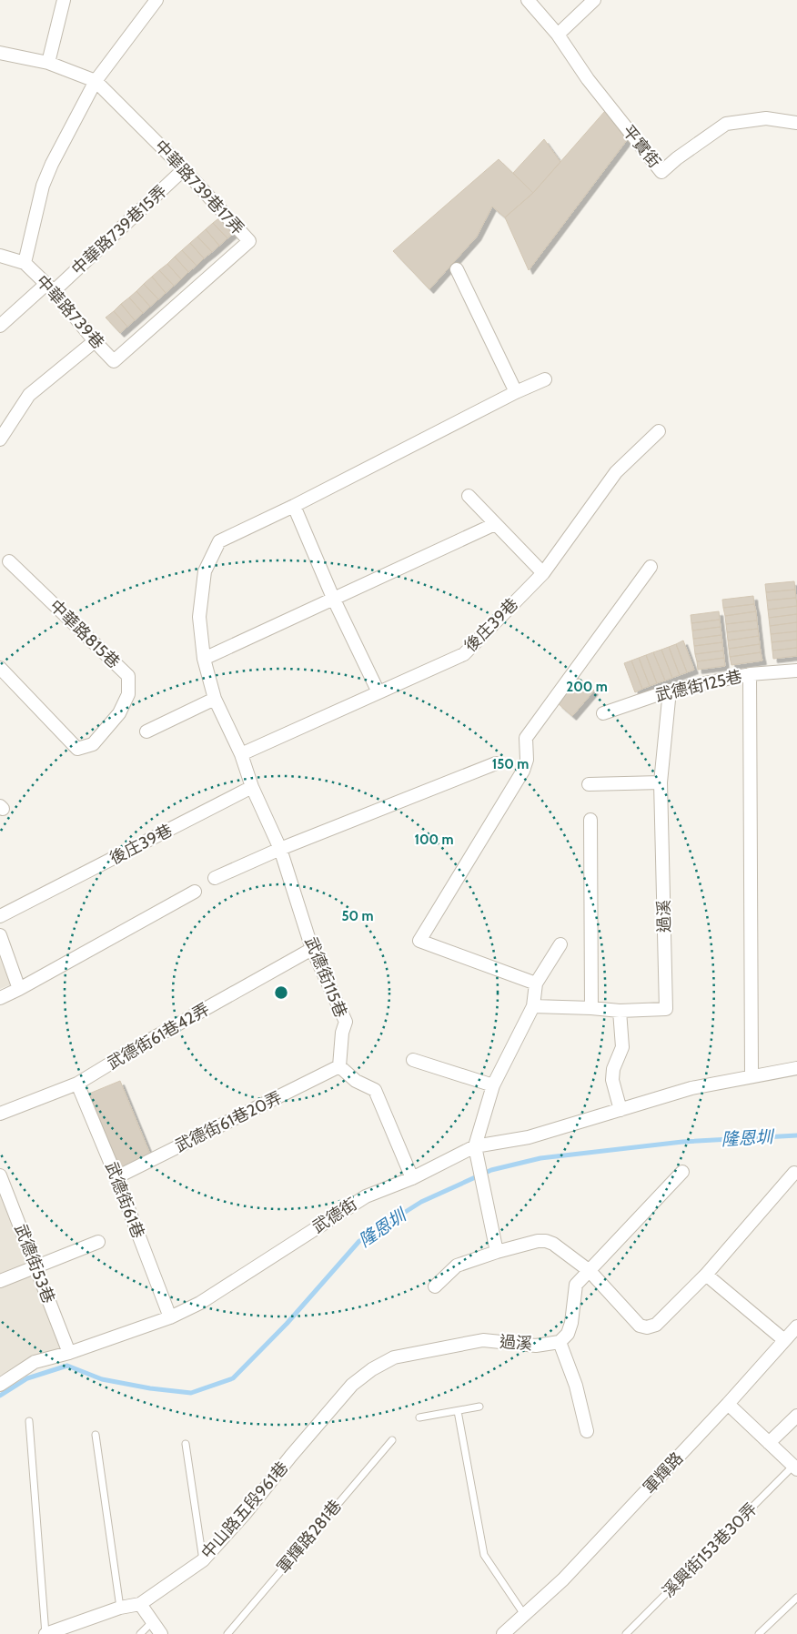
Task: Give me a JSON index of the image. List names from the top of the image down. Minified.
{"streets":{"street":["平實街","中華路739巷17弄","中華路739巷15弄","中華路739巷","後庄39巷","中華路815巷","武德街125巷","過溪","武德街115巷","武德街61巷42弄","武德街61巷20弄","武德街61巷","武德街","武德街53巷","軍輝路","中山路五段961巷"],"lane":["軍輝路281巷","溪興街153巷30弄"]},"crossings":[["中華路739巷17弄","中華路739巷15弄"],["中華路739巷17弄","中華路739巷"],["中華路739巷15弄","中華路739巷"],["後庄39巷","武德街115巷"],["武德街125巷","過溪"],["過溪","中山路五段961巷"],["武德街115巷","武德街61巷42弄"],["武德街115巷","武德街61巷20弄"],["武德街61巷42弄","武德街61巷"],["武德街61巷20弄","武德街61巷"],["武德街61巷","武德街"],["武德街","武德街53巷"]],"water":["隆恩圳"],"rings":["200 m","150 m","100 m","50 m"]}
